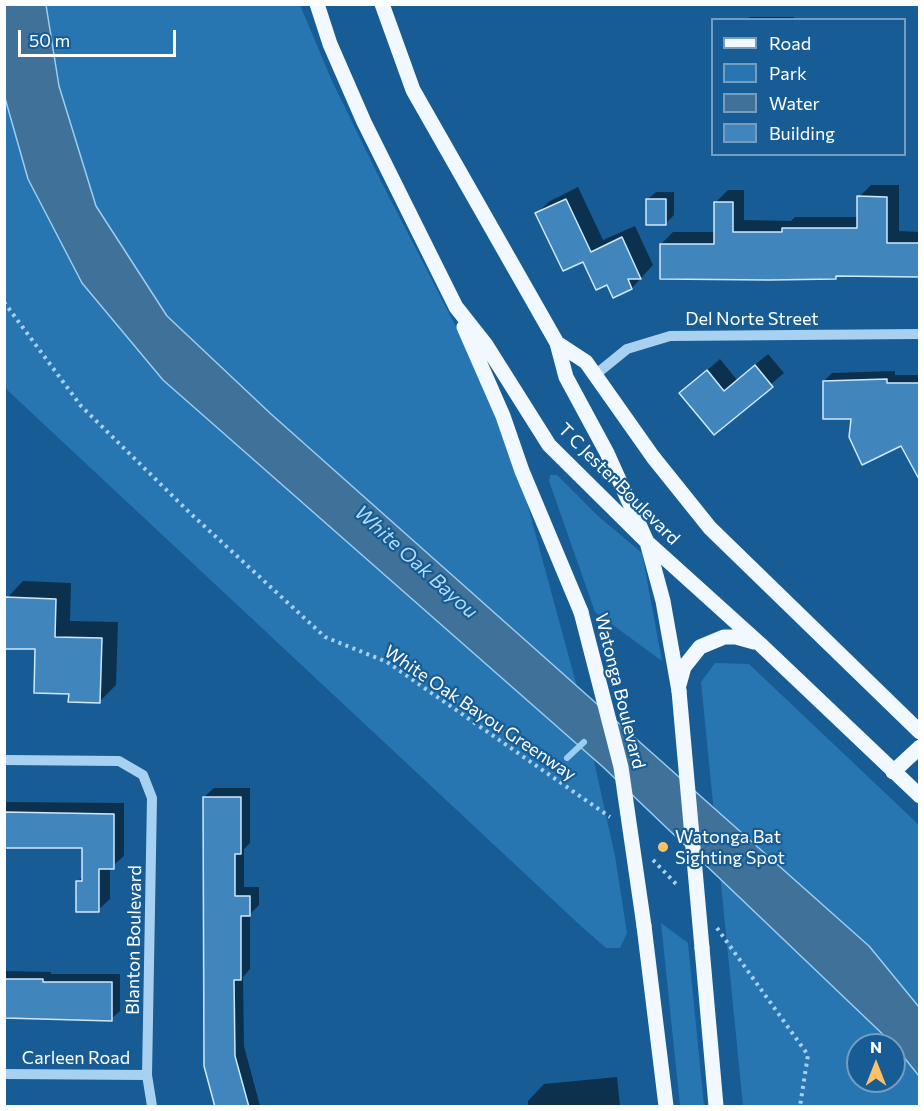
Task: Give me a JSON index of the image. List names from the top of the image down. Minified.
{"streets":{"main road":["T C Jester Boulevard","Watonga Boulevard"],"street":["Del Norte Street","Blanton Boulevard","Carleen Road"],"path":["White Oak Bayou Greenway"]},"crossings":[["Del Norte Street","T C Jester Boulevard"],["T C Jester Boulevard","Watonga Boulevard"],["Blanton Boulevard","Carleen Road"]],"water":["White Oak Bayou"],"places":["Watonga Bat Sighting Spot"],"legend":["Road","Park","Water","Building"],"scale_bar":"50 m","north":"top"}
